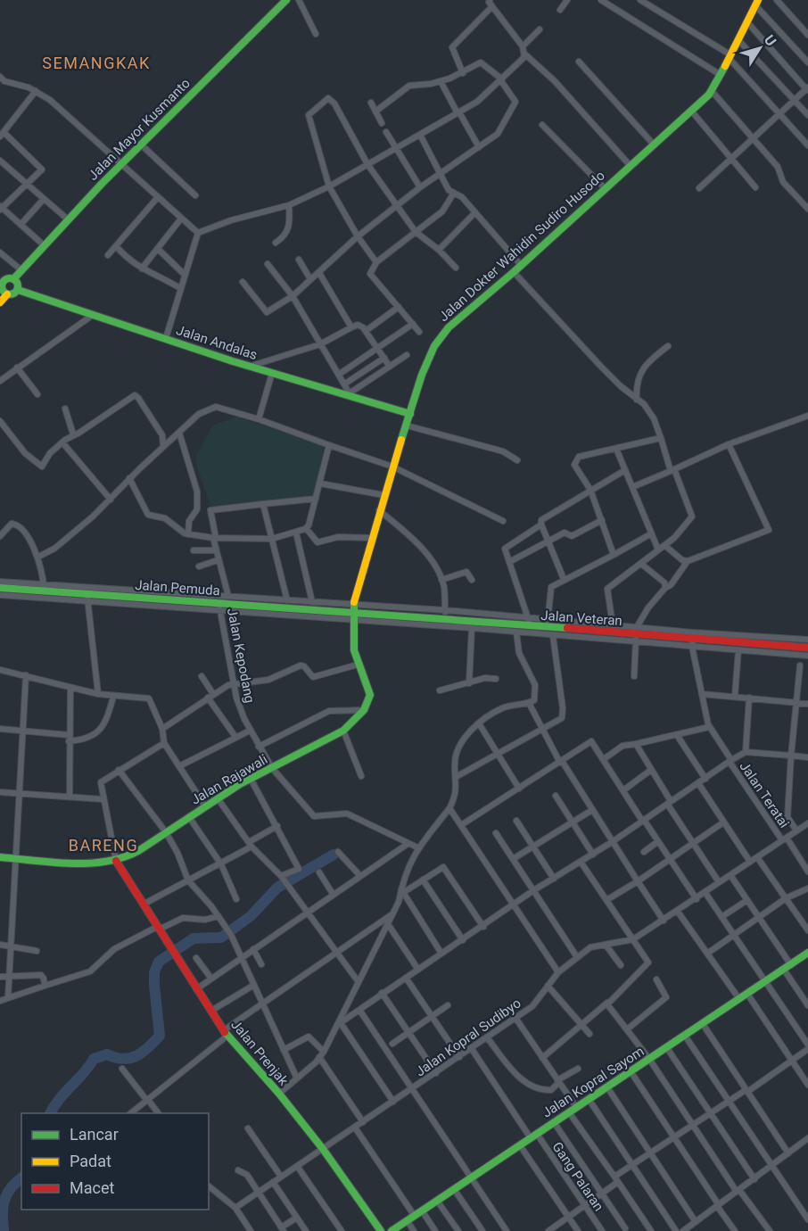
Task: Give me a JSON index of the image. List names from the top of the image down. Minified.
{"streets":{"main road":["Jalan Mayor Kusmanto","Jalan Dokter Wahidin Sudiro Husodo","Jalan Andalas","Jalan Pemuda","Jalan Veteran","Jalan Rajawali","Jalan Prenjak","Jalan Kopral Sayom"],"street":["Jalan Kepodang","Jalan Teratai","Jalan Kopral Sudibyo","Gang Palaran"]},"crossings":[["Jalan Mayor Kusmanto","Jalan Andalas"],["Jalan Dokter Wahidin Sudiro Husodo","Jalan Andalas"],["Jalan Dokter Wahidin Sudiro Husodo","Jalan Pemuda"],["Jalan Dokter Wahidin Sudiro Husodo","Jalan Veteran"],["Jalan Pemuda","Jalan Veteran"],["Jalan Pemuda","Jalan Kepodang"],["Jalan Kepodang","Jalan Rajawali"],["Jalan Rajawali","Jalan Prenjak"],["Jalan Teratai","Jalan Kopral Sudibyo"],["Jalan Kopral Sudibyo","Jalan Prenjak"],["Jalan Kopral Sudibyo","Gang Palaran"],["Jalan Kopral Sayom","Gang Palaran"]],"districts":["SEMANGKAK","BARENG"],"legend":["Lancar","Padat","Macet"],"north":"top right"}
